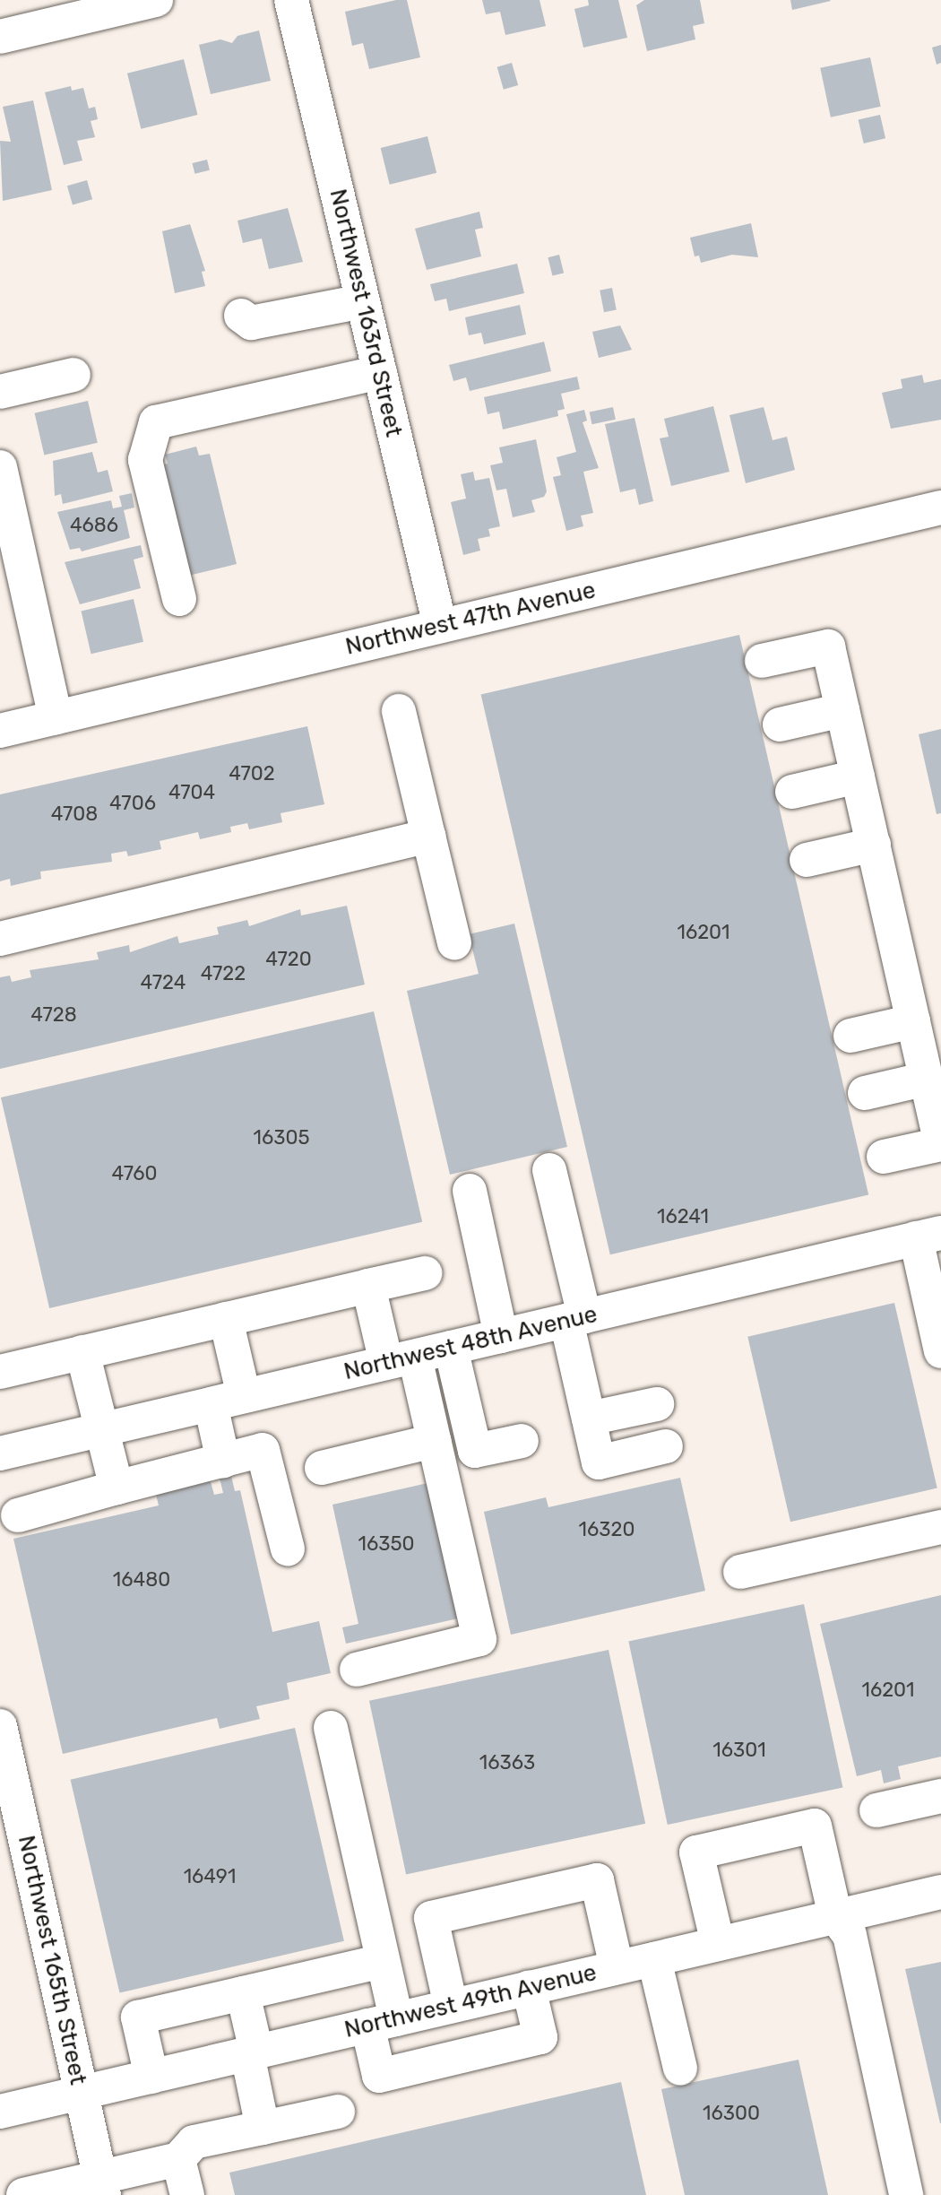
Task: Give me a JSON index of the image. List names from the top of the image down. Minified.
{"streets":{"street":["Northwest 163rd Street","Northwest 47th Avenue","Northwest 48th Avenue","Northwest 165th Street","Northwest 49th Avenue"]},"crossings":[["Northwest 163rd Street","Northwest 47th Avenue"],["Northwest 165th Street","Northwest 49th Avenue"]],"house_numbers":["4686","4702","4704","4706","4708","16201","4720","4722","4724","4728","16305","4760","16241","16320","16350","16480","16201","16301","16363","16491","16300"]}
